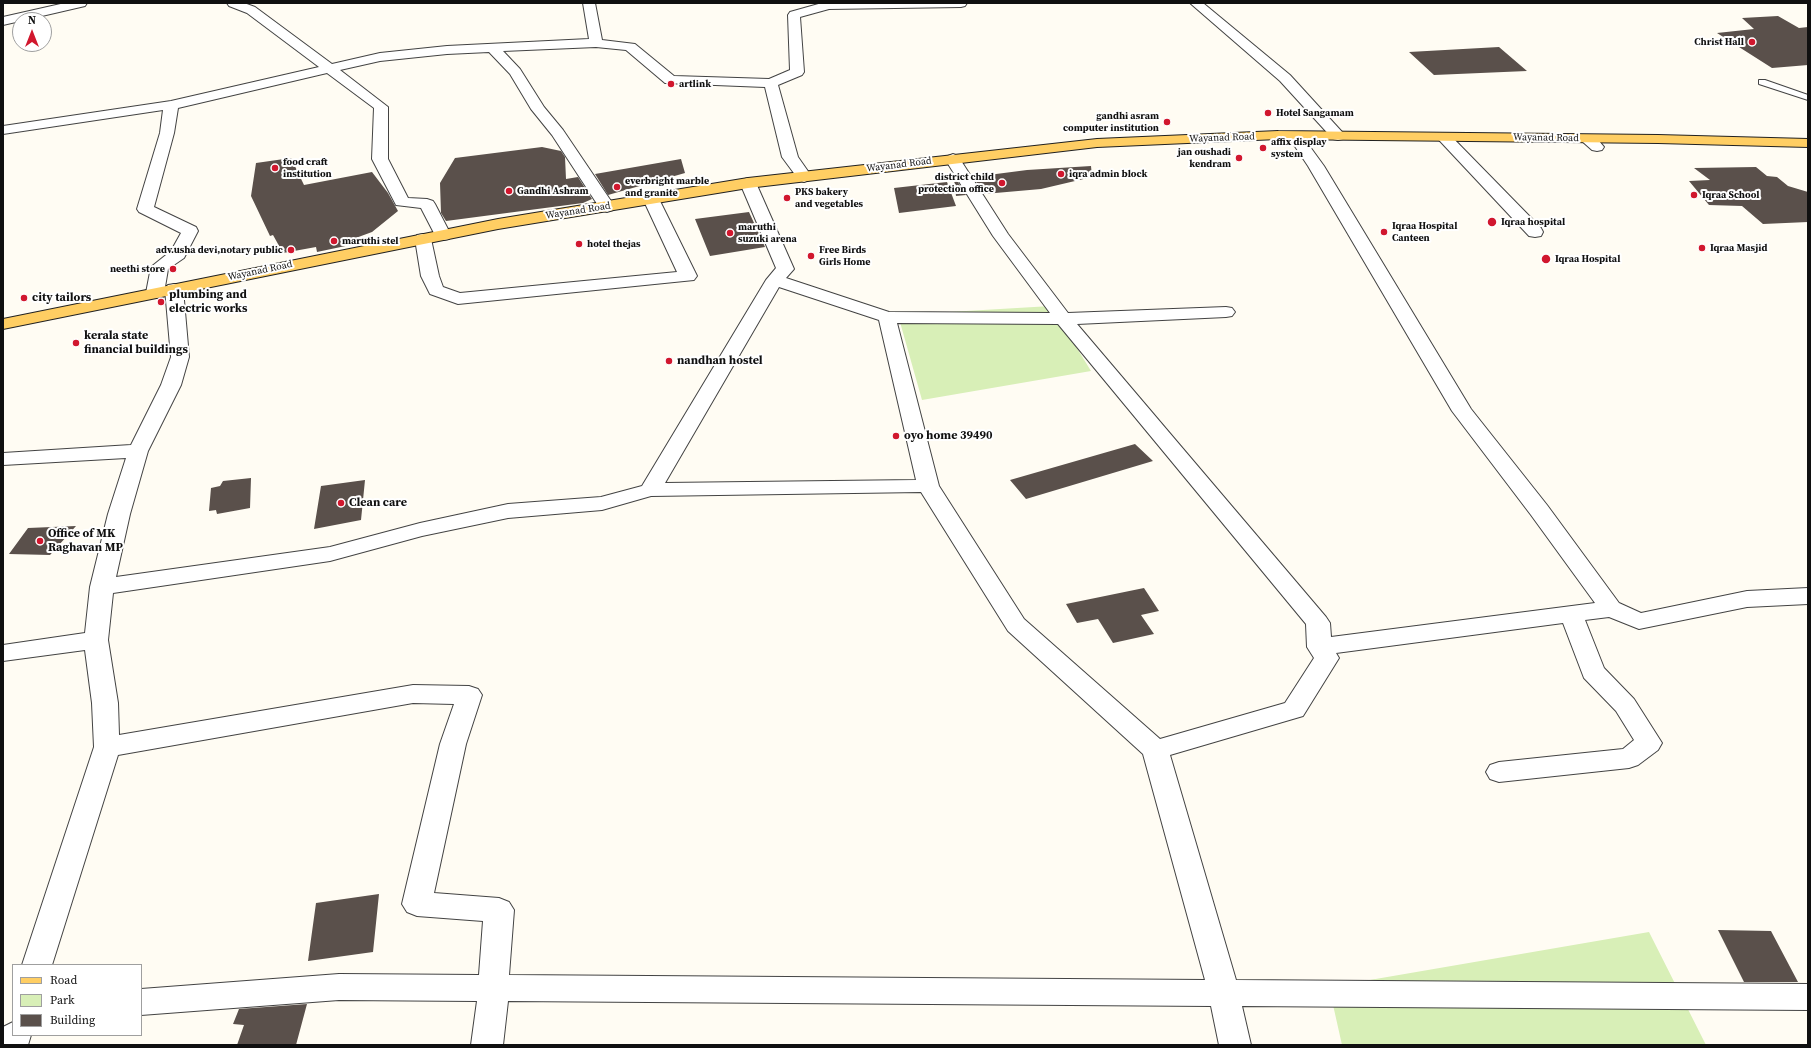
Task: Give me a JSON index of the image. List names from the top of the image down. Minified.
{"streets":{"main road":["Wayanad Road"]},"places":["Christ Hall","artlink","Hotel Sangamam","gandhi asram computer institution","affix display system","jan oushadi kendram","food craft institution","iqra admin block","district child protection office","everbright marble and granite","Gandhi Ashram","Iqraa School","PKS bakery and vegetables","Iqraa hospital","Iqraa Hospital Canteen","maruthi suzuki arena","maruthi stel","hotel thejas","Iqraa Masjid","adv.usha devi,notary public","Free Birds Girls Home","Iqraa Hospital","neethi store","city tailors","plumbing and electric works","kerala state financial buildings","nandhan hostel","oyo home 39490","Clean care","Office of MK Raghavan MP"],"legend":["Road","Park","Building"],"north":"top"}
